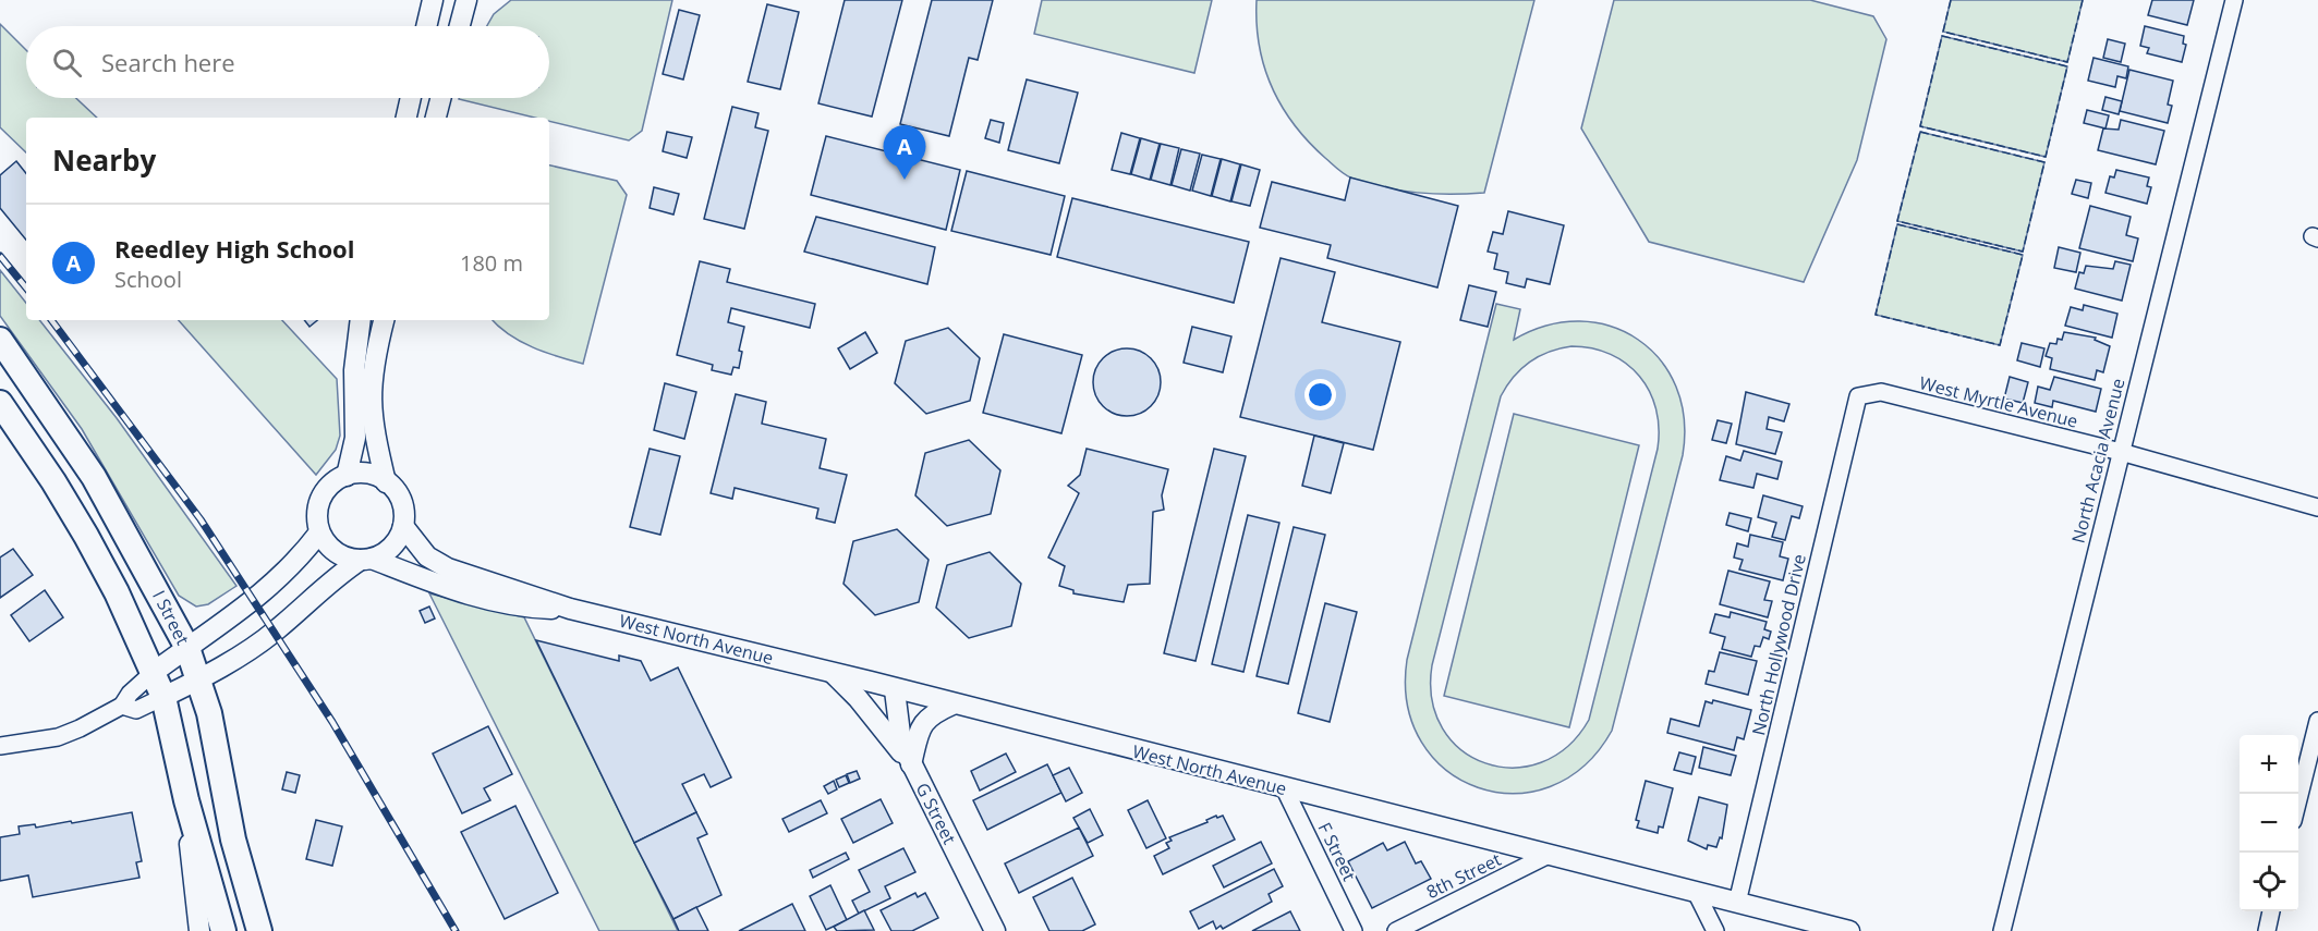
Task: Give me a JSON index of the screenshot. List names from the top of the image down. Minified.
{"streets":{"main road":["I Street"],"street":["West Myrtle Avenue","North Acacia Avenue","West North Avenue","North Hollywood Drive","G Street","F Street","8th Street"]},"crossings":[["West Myrtle Avenue","North Acacia Avenue"],["West Myrtle Avenue","North Hollywood Drive"],["West North Avenue","North Hollywood Drive"],["West North Avenue","G Street"],["West North Avenue","F Street"],["West North Avenue","8th Street"]],"page":{"search":"Search here","heading":"Nearby","pins":"A","list":[{"mark":"A","name":"Reedley High School","note":"School","value":"180 m"}],"map_buttons":["+","−"]}}
